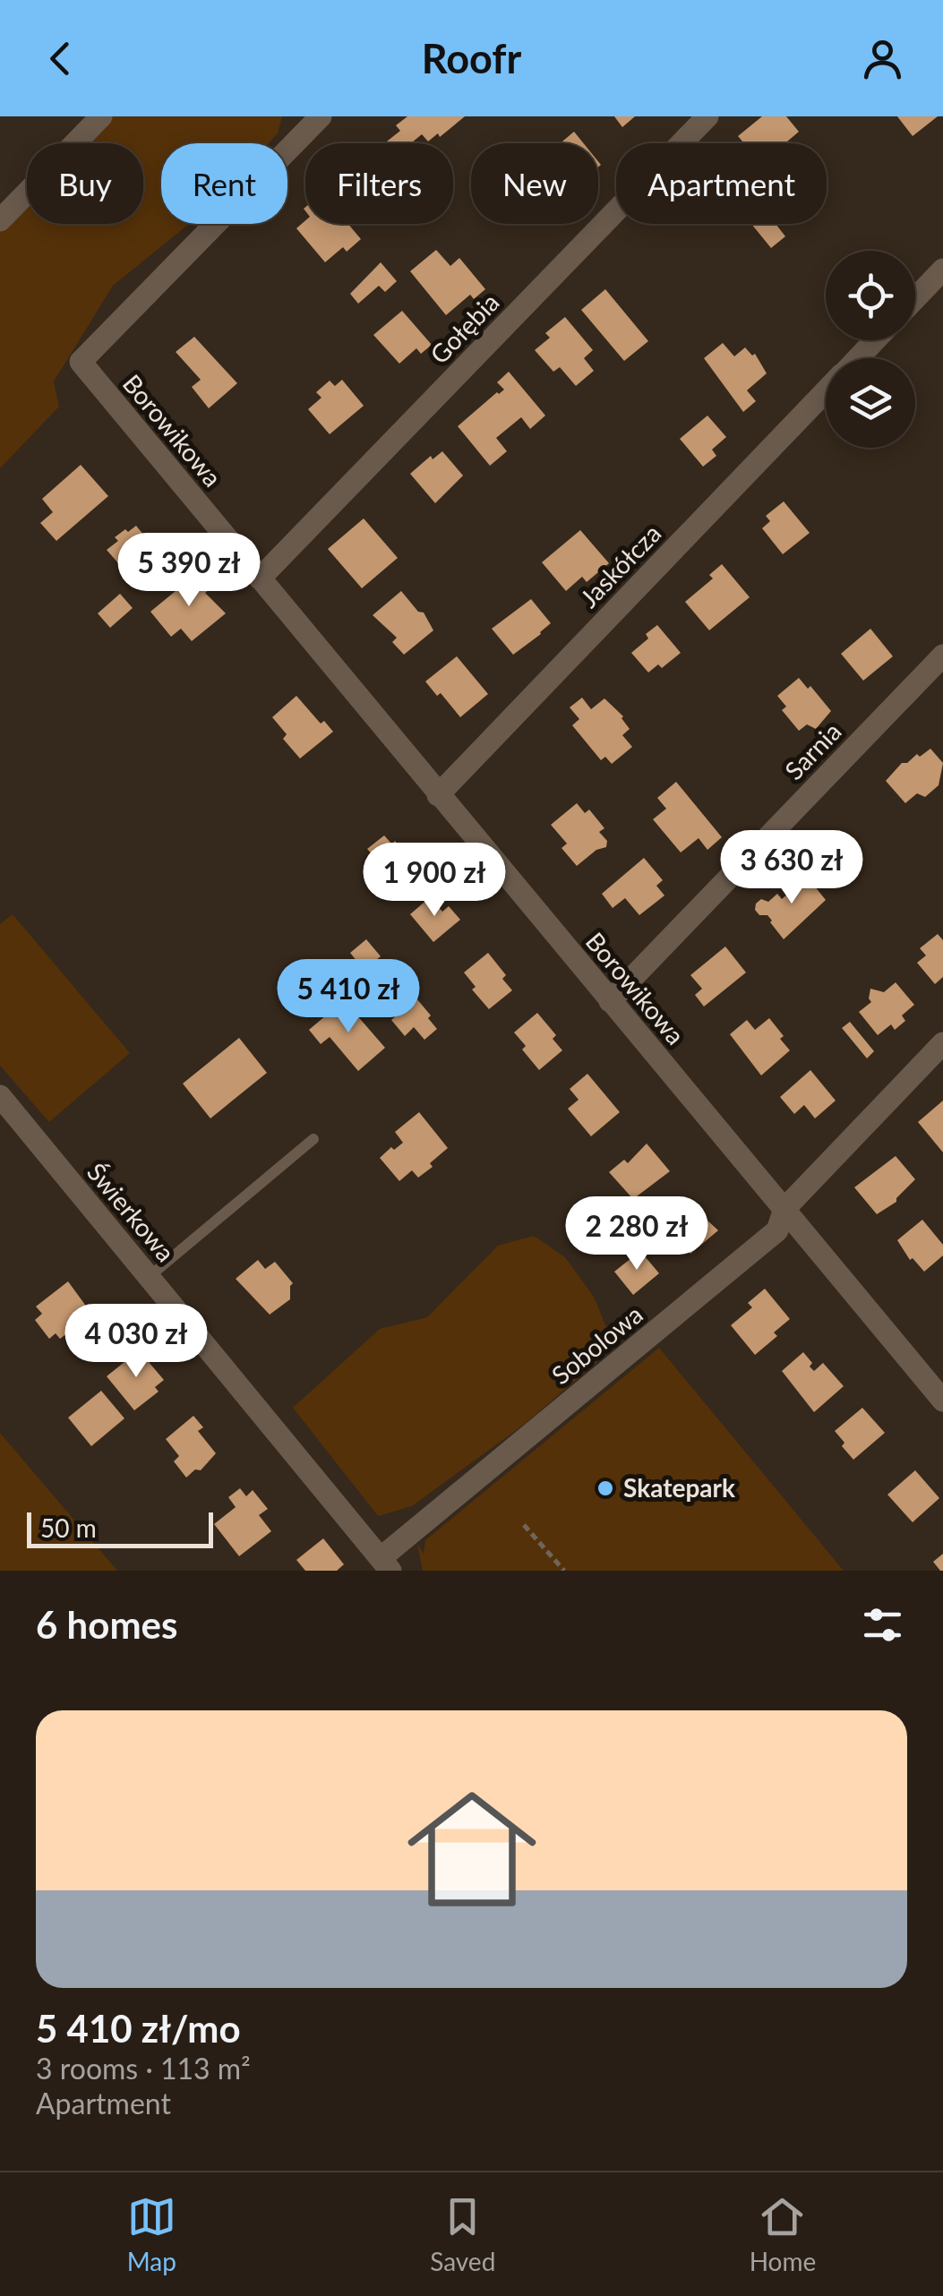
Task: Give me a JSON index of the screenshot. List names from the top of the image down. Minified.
{"streets":{"street":["Gołębia","Borowikowa","Jaskółcza","Sarnia","Świerkowa","Sobolowa"]},"crossings":[["Gołębia","Borowikowa"],["Borowikowa","Jaskółcza"],["Borowikowa","Sarnia"],["Borowikowa","Sobolowa"],["Świerkowa","Sobolowa"]],"places":["Skatepark"],"scale_bar":"50 m","page":{"header":"Roofr","chip":["Buy","Rent","Filters","New","Apartment"],"price":["5 390 zł","3 630 zł","1 900 zł","5 410 zł","2 280 zł","4 030 zł"],"scale":"50 m","heading":"6 homes","list":[{"name":"5 410 zł/mo","note":"3 rooms · 113 m² · Apartment"}],"tabs":["Map","Saved","Home"]}}
